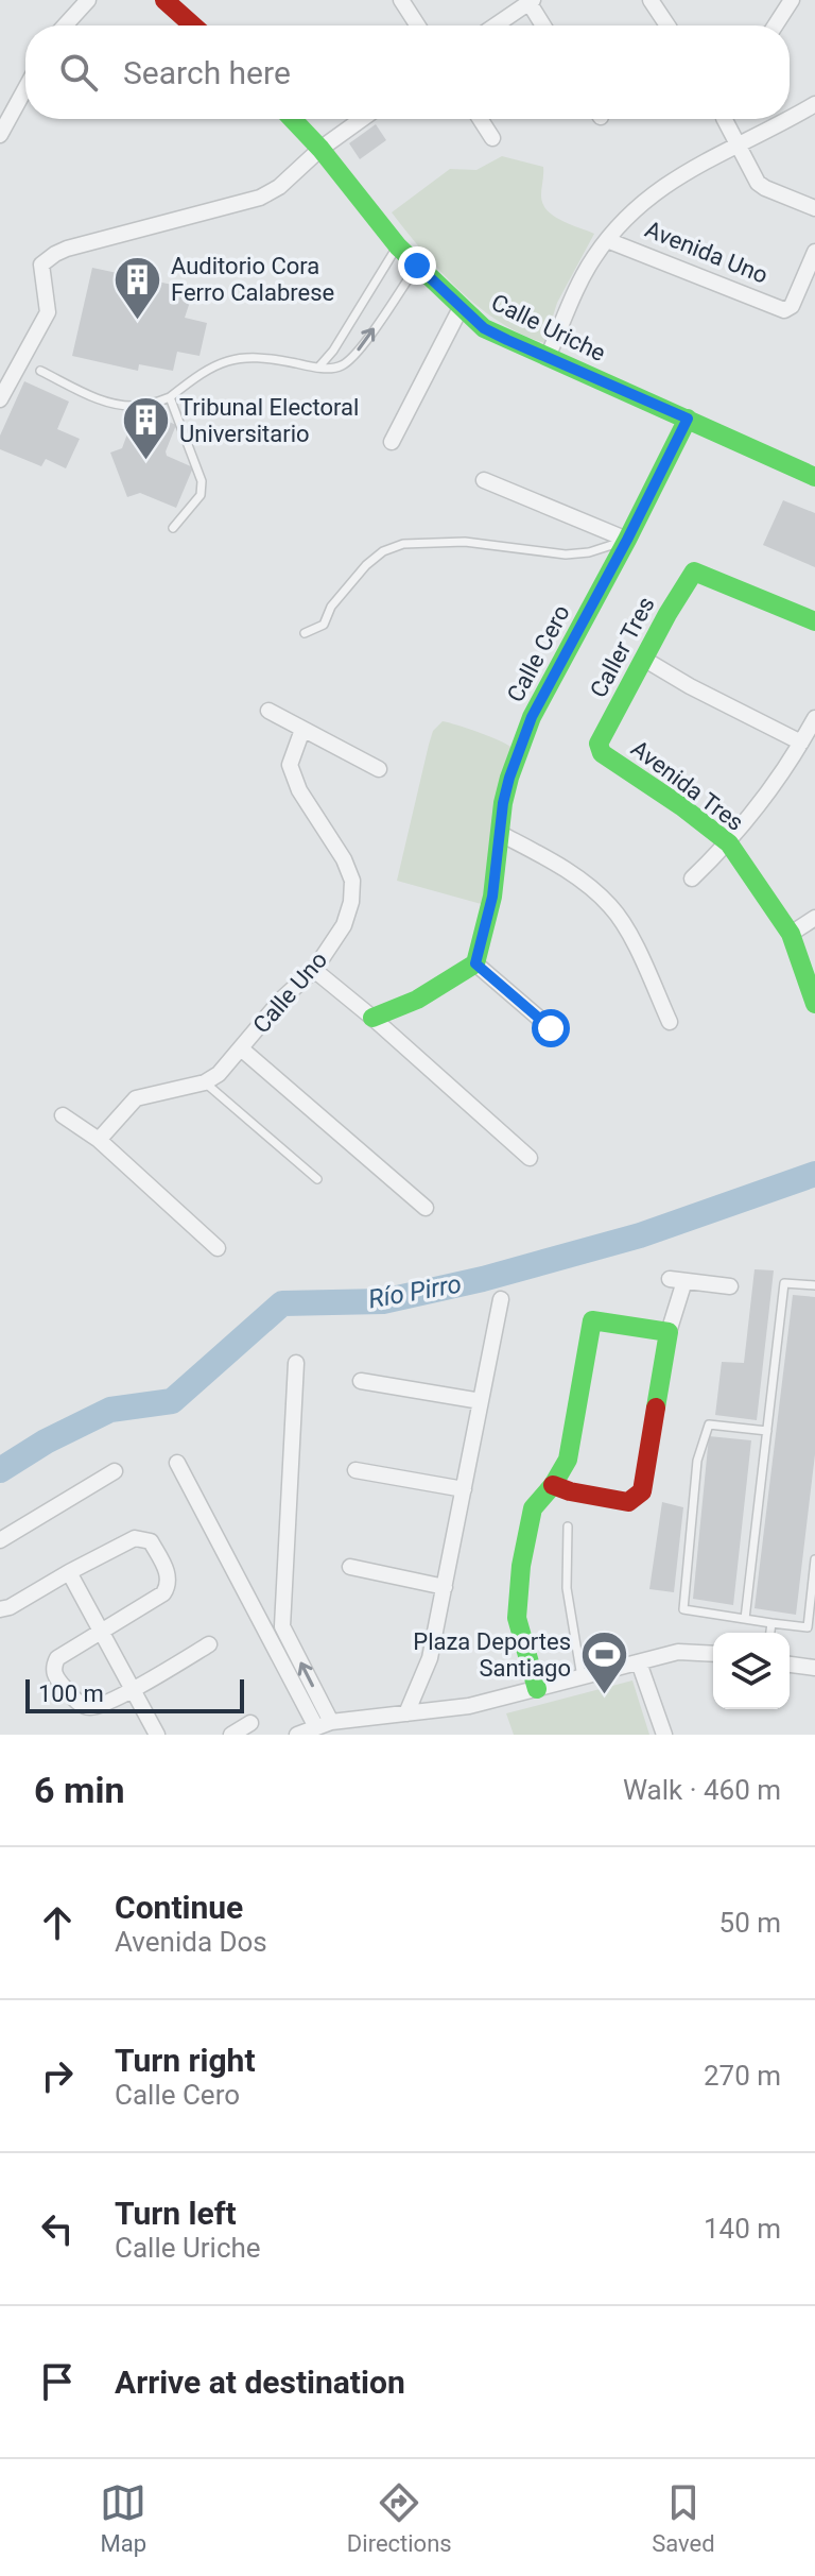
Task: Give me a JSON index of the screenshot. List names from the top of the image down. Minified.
{"streets":{"street":["Avenida Uno","Calle Uriche","Caller Tres","Calle Cero","Avenida Tres","Calle Uno"]},"crossings":[["Calle Uriche","Calle Cero"],["Caller Tres","Avenida Tres"]],"water":["Río Pirro"],"places":{"building":["Auditorio Cora Ferro Calabrese","Tribunal Electoral Universitario"],"sports":["Plaza Deportes Santiago"]},"scale_bar":"100 m","page":{"search":"Search here","scale":"100 m","heading":["6 min","Walk · 460 m"],"list":[["Continue","Avenida Dos","50 m"],["Turn right","Calle Cero","270 m"],["Turn left","Calle Uriche","140 m"],"Arrive at destination"],"nav":["Map","Directions","Saved"]}}
